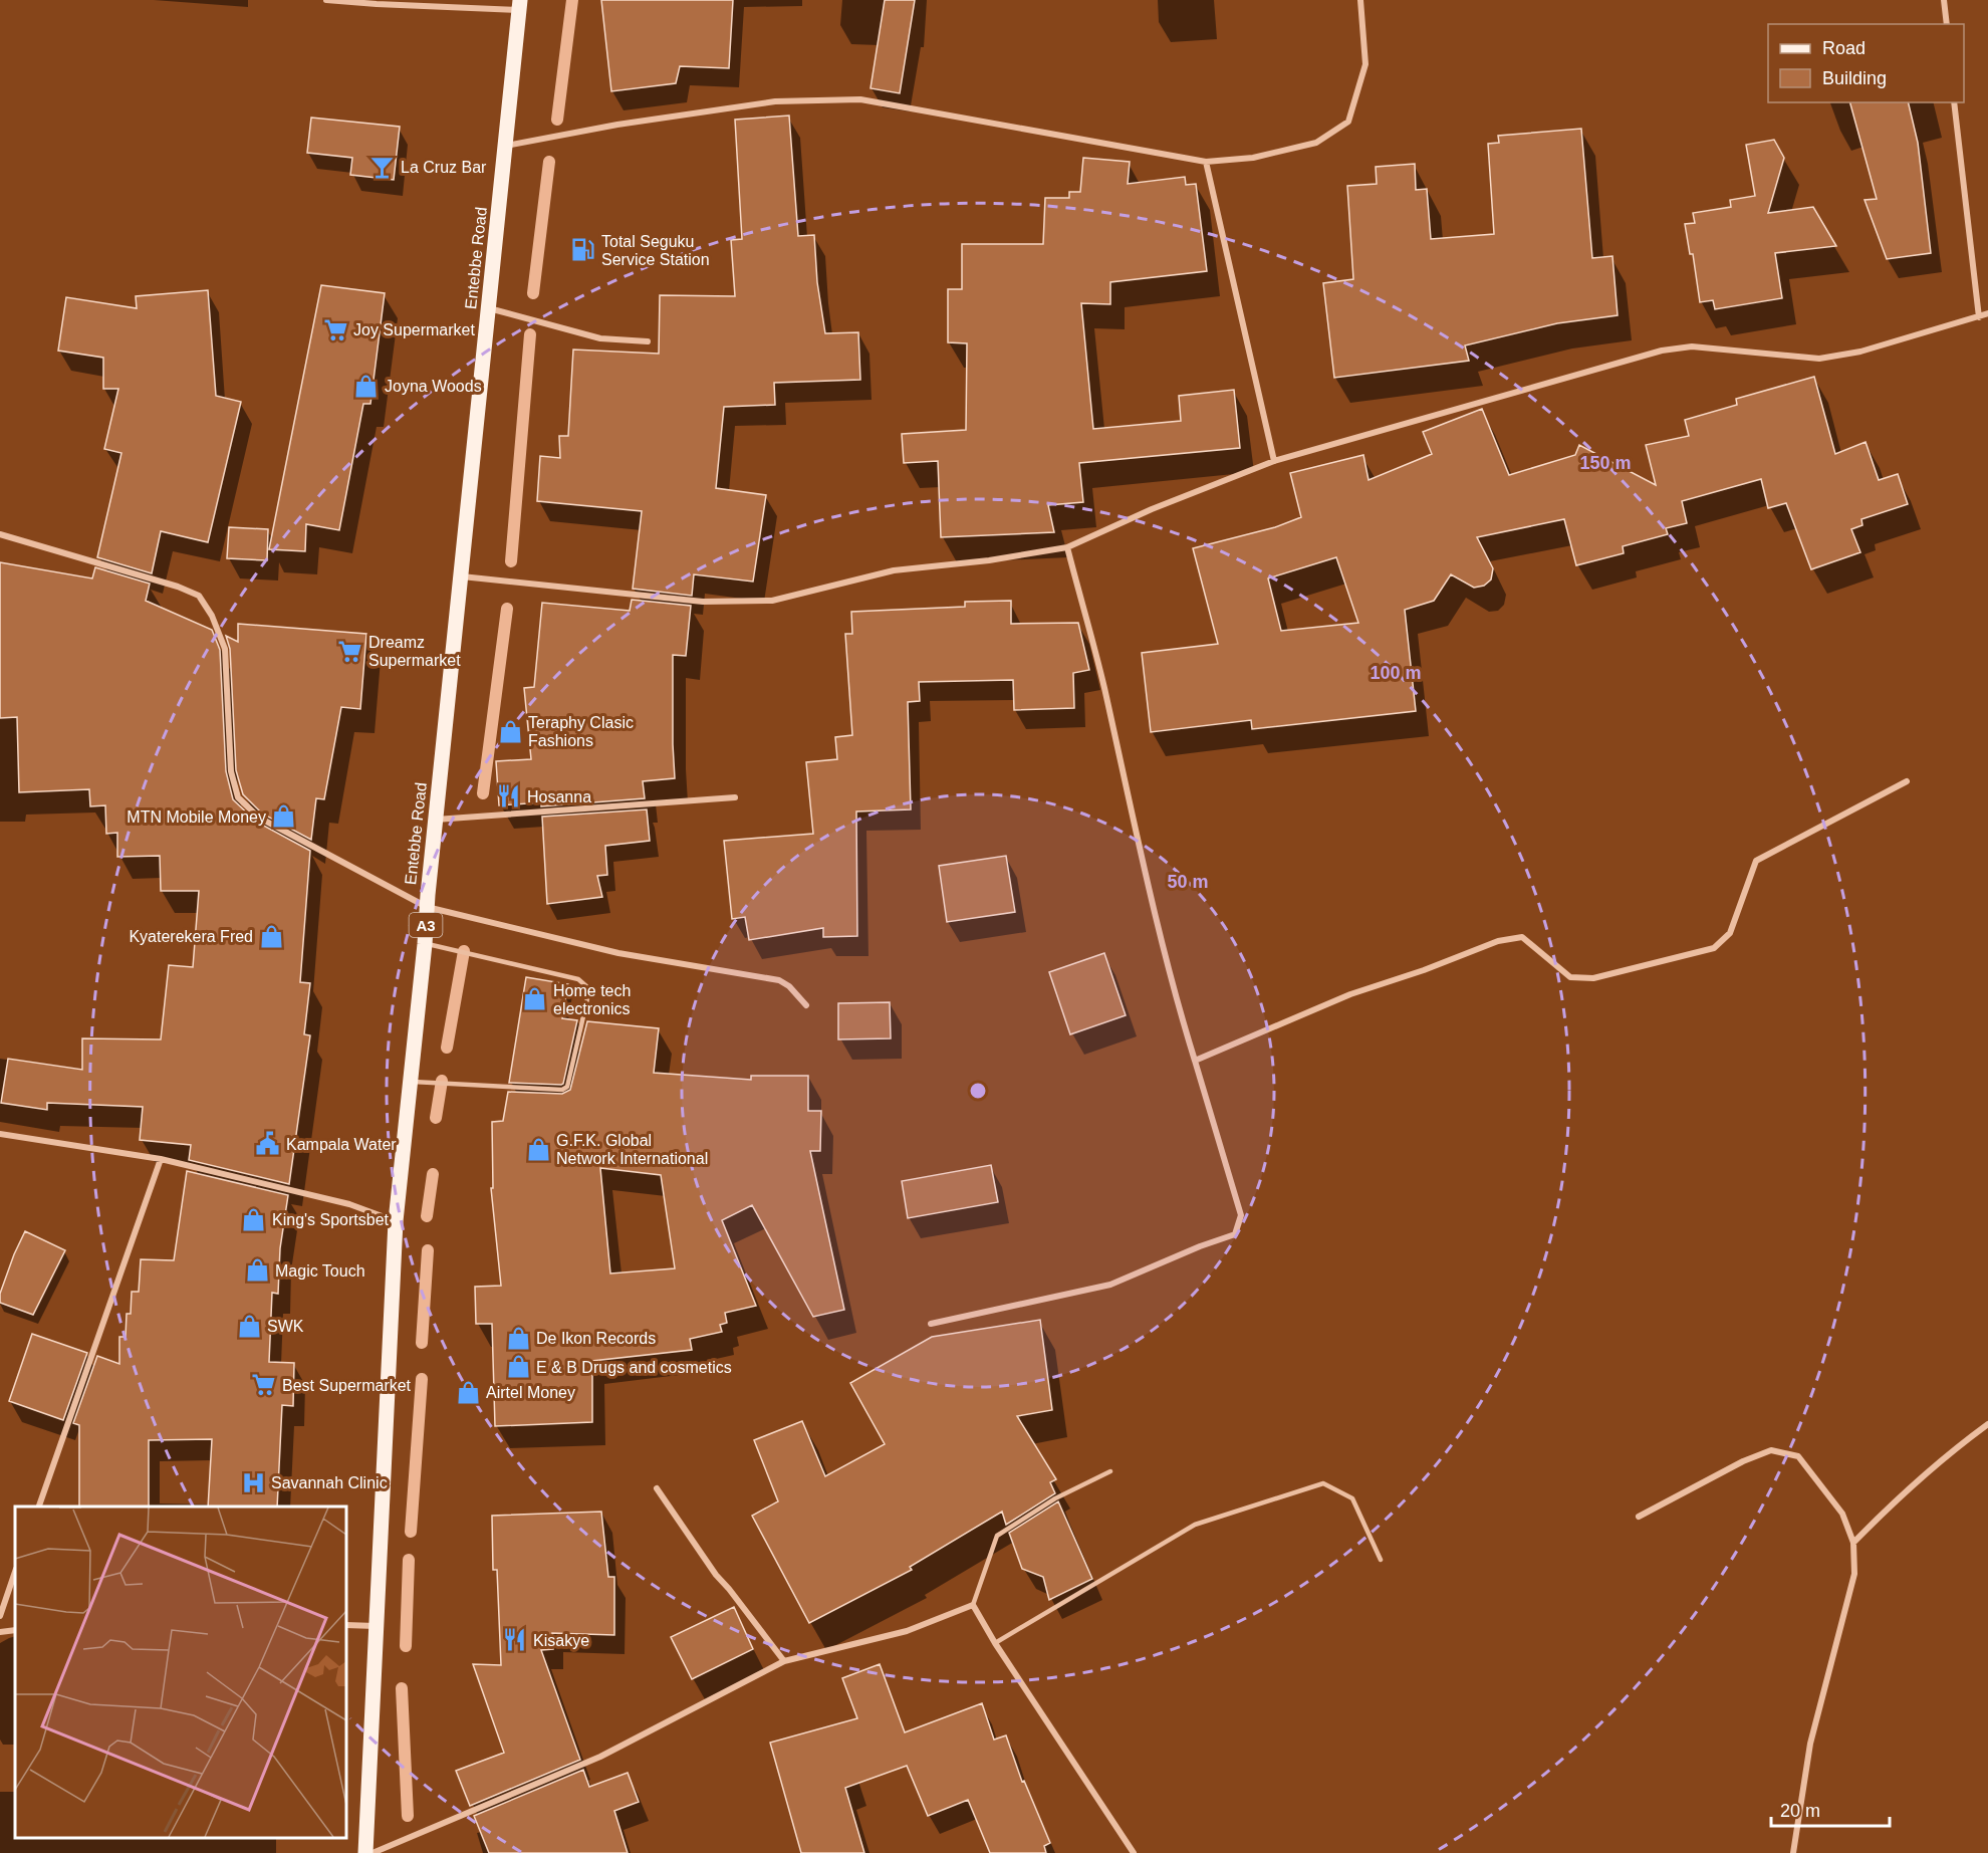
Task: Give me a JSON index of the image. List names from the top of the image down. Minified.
{"streets":{"main road":["Entebbe Road","A3"]},"places":{"bar":["La Cruz Bar"],"fuel station":["Total Seguku Service Station"],"supermarket":["Joy Supermarket","Dreamz Supermarket","Best Supermarket"],"shop":["Joyna Woods","Teraphy Clasic Fashions","MTN Mobile Money","Kyaterekera Fred","Home tech electronics","G.F.K. Global Network International","King's Sportsbet","Magic Touch","SWK","De Ikon Records","E & B Drugs and cosmetics","Airtel Money"],"restaurant":["Hosanna","Kisakye"],"public building":["Kampala Water"],"hospital":["Savannah Clinic"]},"legend":["Road","Building"],"scale_bar":"20 m","rings":["150 m","100 m","50 m"]}
